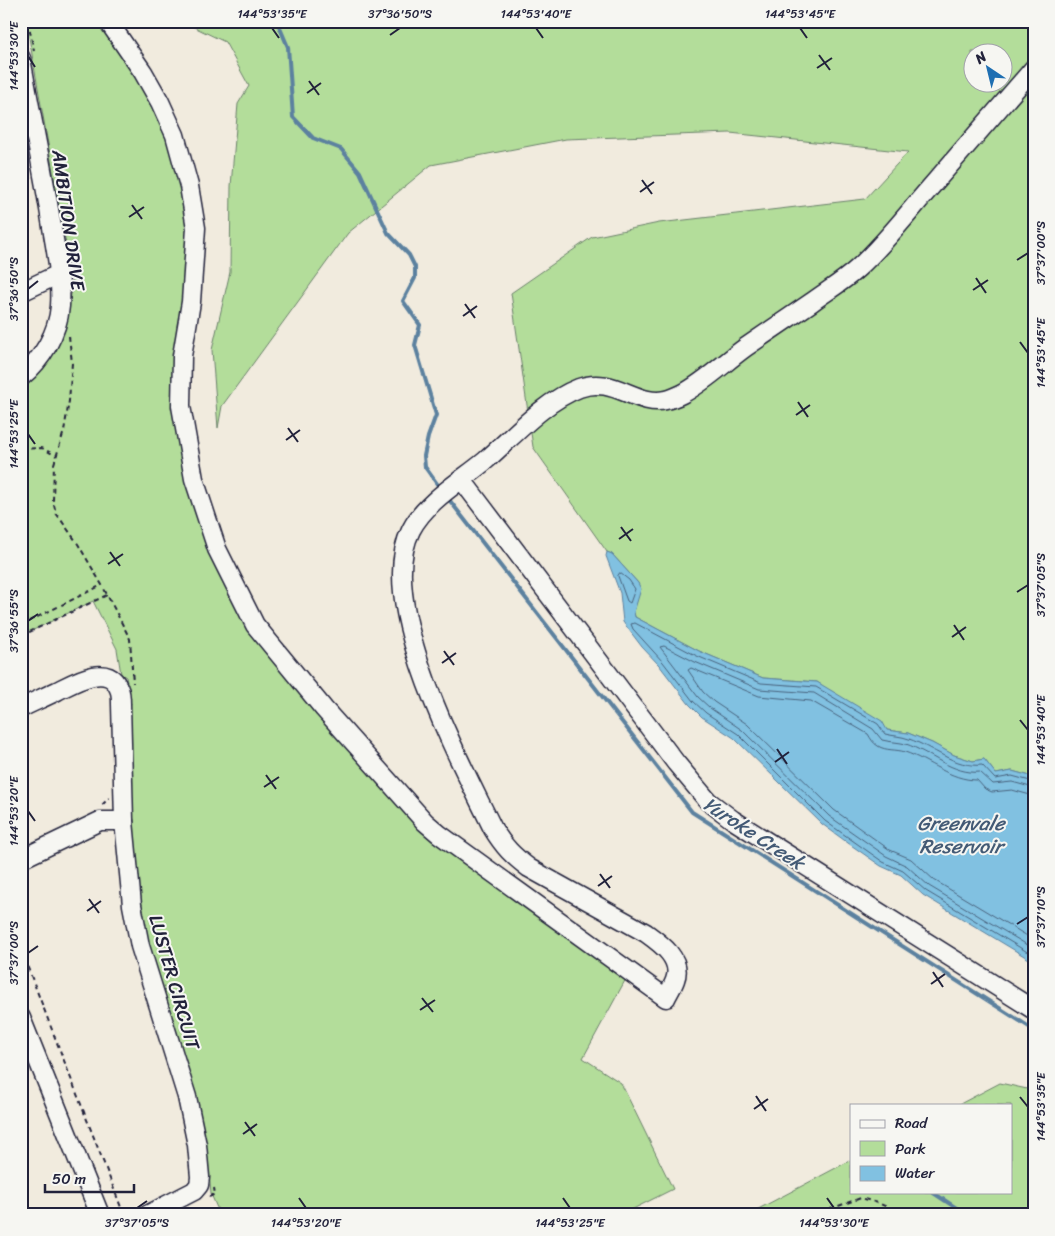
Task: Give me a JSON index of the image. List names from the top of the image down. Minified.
{"streets":{"street":["AMBITION DRIVE","LUSTER CIRCUIT"]},"water":["Greenvale Reservoir","Yuroke Creek"],"legend":["Road","Park","Water"],"scale_bar":"50 m","north":"top left","coordinates":["144°53'35\"E","37°36'50\"S","144°53'40\"E","144°53'45\"E","144°53'30\"E","37°37'00\"S","144°53'25\"E","37°37'05\"S","37°36'55\"S","144°53'20\"E","37°37'10\"S"]}
